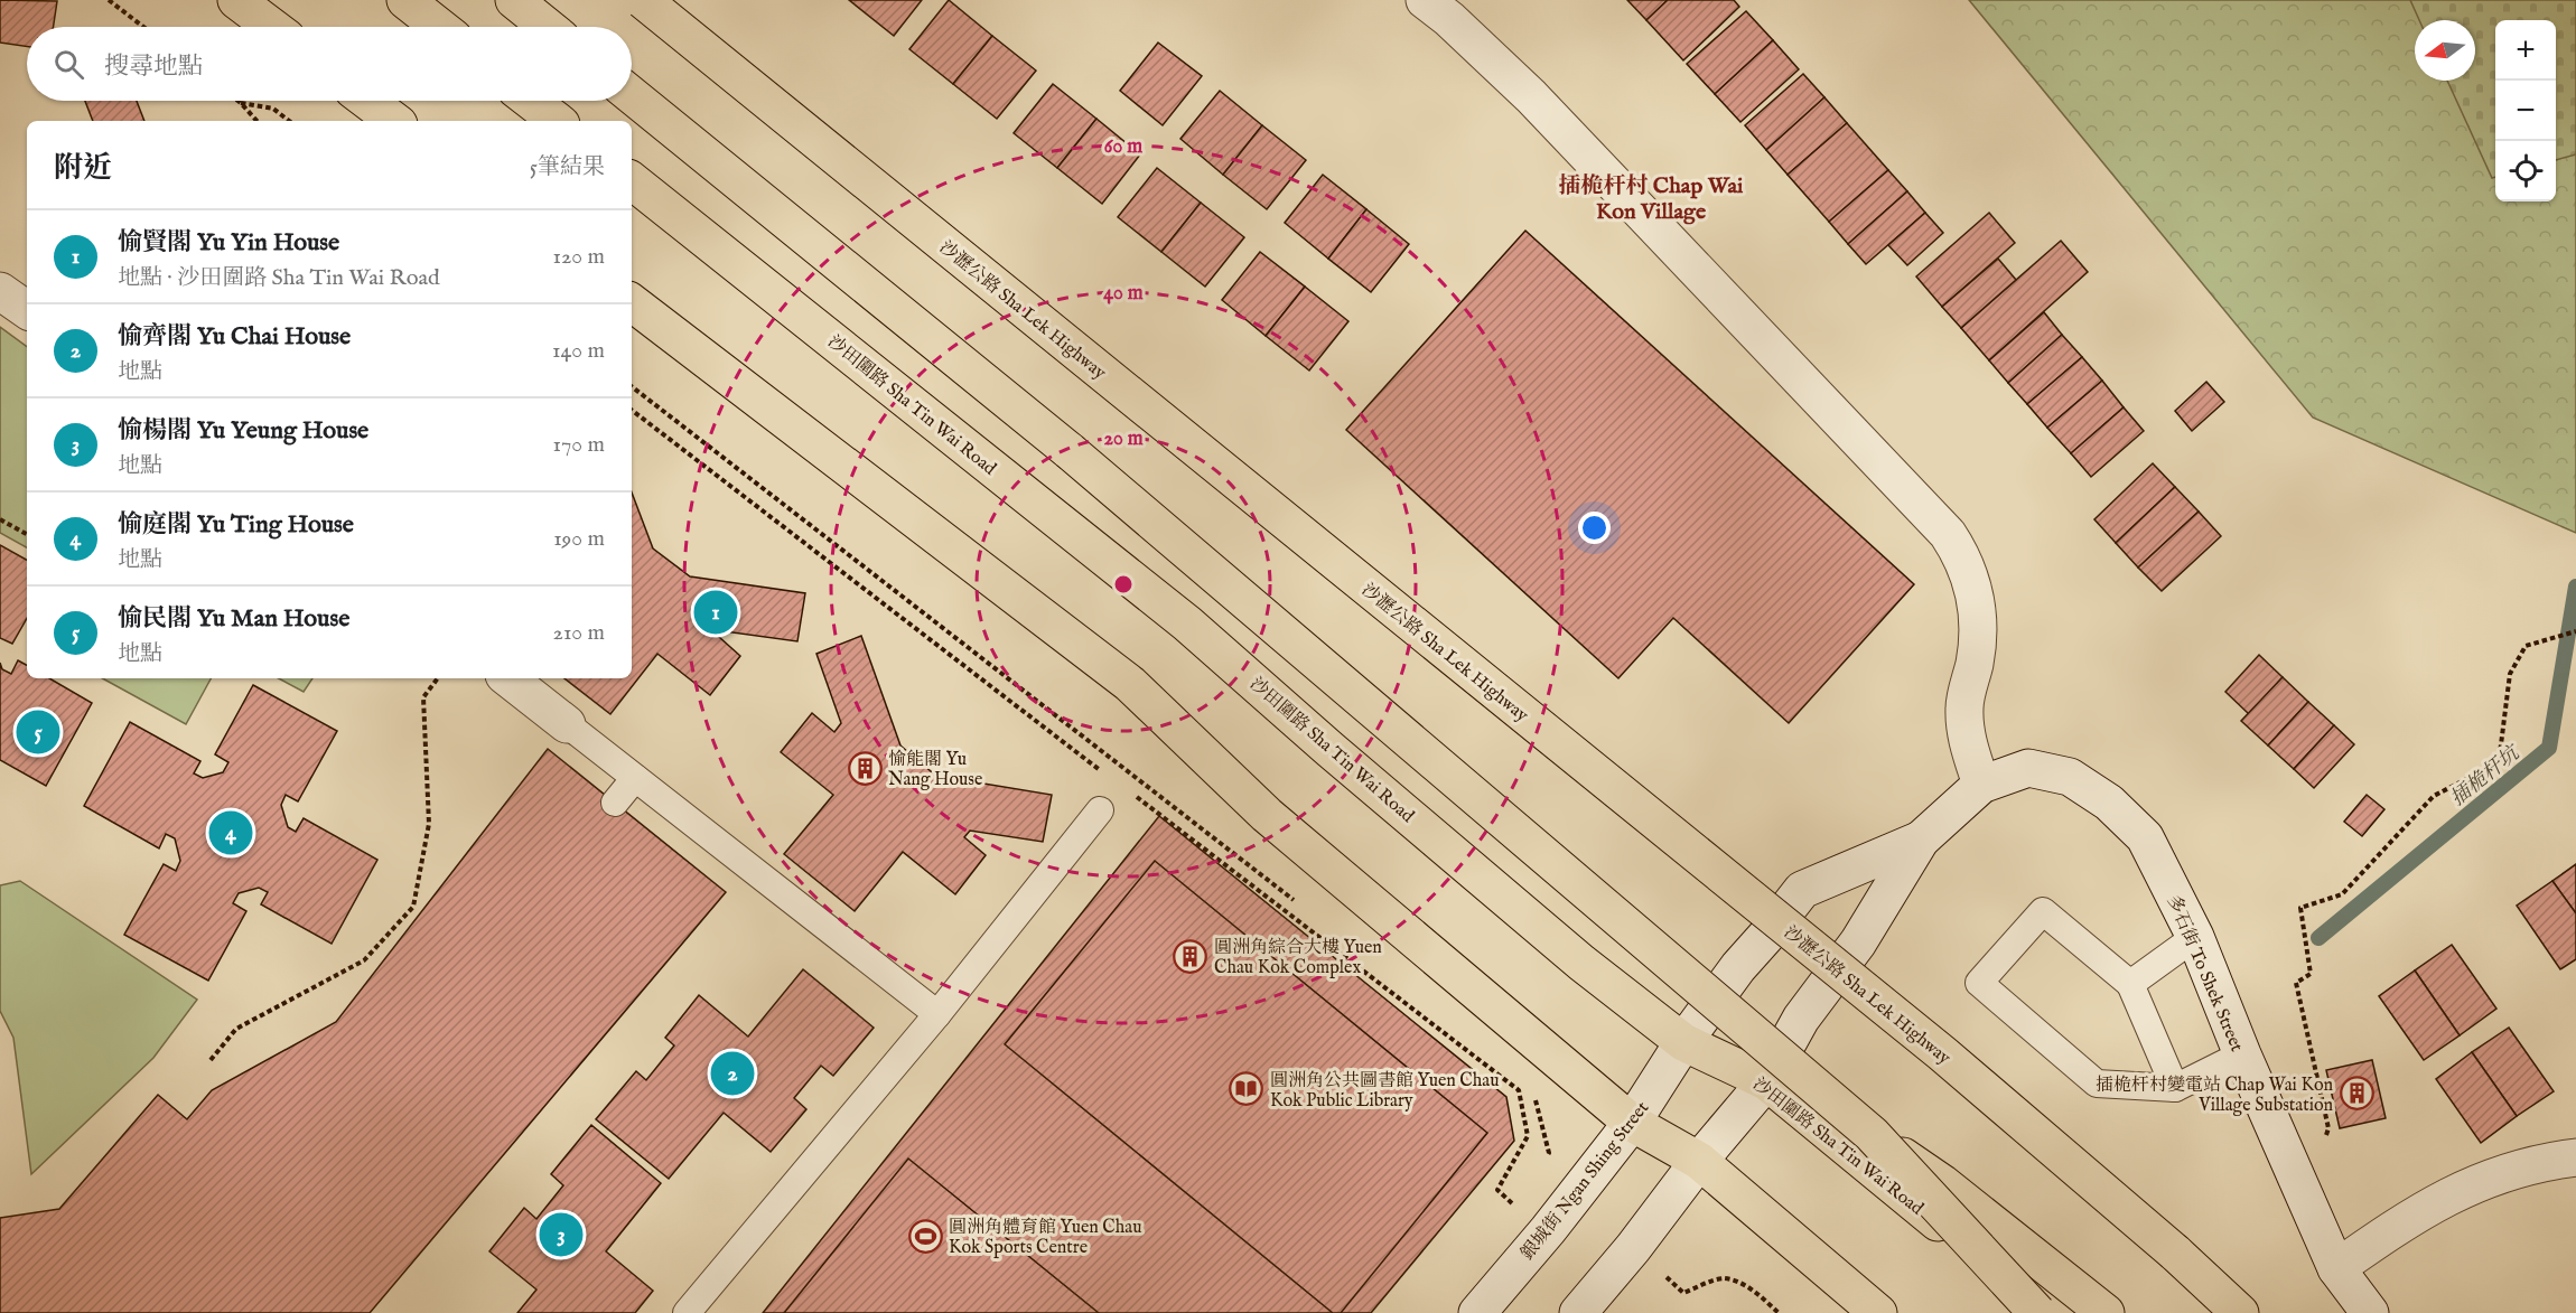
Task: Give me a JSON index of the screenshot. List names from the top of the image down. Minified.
{"streets":{"main road":["沙瀝公路 Sha Lek Highway","沙田圍路 Sha Tin Wai Road"],"street":["多石街 To Shek Street","銀城街 Ngan Shing Street"]},"crossings":[["沙田圍路 Sha Tin Wai Road","多石街 To Shek Street"],["沙田圍路 Sha Tin Wai Road","銀城街 Ngan Shing Street"],["多石街 To Shek Street","銀城街 Ngan Shing Street"]],"districts":["插桅杆村 Chap Wai Kon Village"],"water":["插桅杆坑"],"places":{"building":["愉能閣 Yu Nang House","圓洲角綜合大樓 Yuen Chau Kok Complex","插桅杆村變電站 Chap Wai Kon Village Substation"],"library":["圓洲角公共圖書館 Yuen Chau Kok Public Library"],"sports":["圓洲角體育館 Yuen Chau Kok Sports Centre"]},"north":"left","page":{"map_buttons":["+","−"],"search":"搜尋地點","heading":["附近","5筆結果"],"list":[{"mark":"1","name":"愉賢閣 Yu Yin House","note":"地點 · 沙田圍路 Sha Tin Wai Road","value":"120 m"},{"mark":"2","name":"愉齊閣 Yu Chai House","note":"地點","value":"140 m"},{"mark":"3","name":"愉楊閣 Yu Yeung House","note":"地點","value":"170 m"},{"mark":"4","name":"愉庭閣 Yu Ting House","note":"地點","value":"190 m"},{"mark":"5","name":"愉民閣 Yu Man House","note":"地點","value":"210 m"}],"pins":["1","5","4","2","3"]},"rings":["60 m","40 m","20 m"]}
